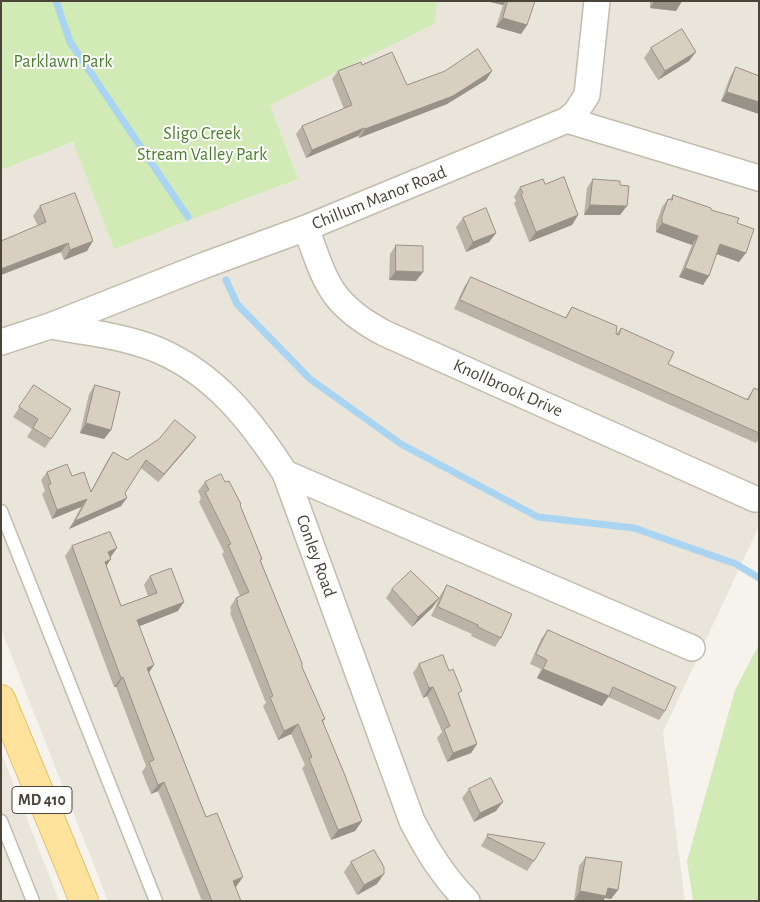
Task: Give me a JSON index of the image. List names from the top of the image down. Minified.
{"streets":{"main road":["MD 410"],"street":["Chillum Manor Road","Knollbrook Drive","Conley Road"]},"crossings":[["Chillum Manor Road","Knollbrook Drive"],["Chillum Manor Road","Conley Road"]],"parks":["Parklawn Park","Sligo Creek Stream Valley Park"]}
